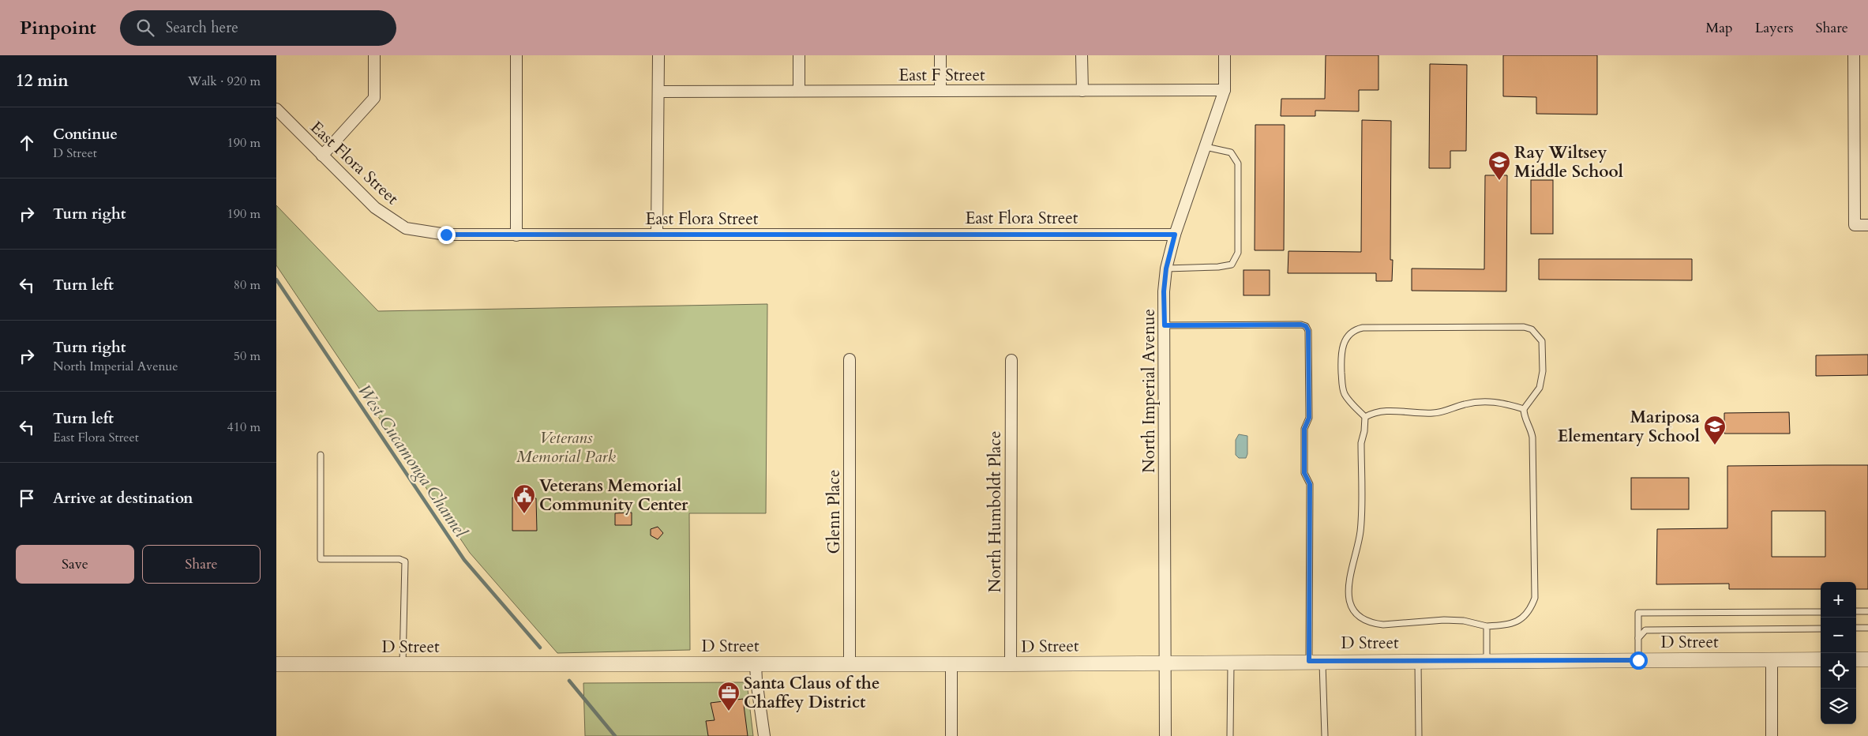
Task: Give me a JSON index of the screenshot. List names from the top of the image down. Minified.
{"streets":{"street":["East F Street","East Flora Street","North Imperial Avenue","Glenn Place","North Humboldt Place","D Street"]},"crossings":[["East F Street","North Imperial Avenue"],["East Flora Street","North Imperial Avenue"],["North Imperial Avenue","D Street"],["Glenn Place","D Street"],["North Humboldt Place","D Street"]],"water":["West Cucamonga Channel"],"parks":["Veterans Memorial Park"],"places":{"school or university":["Ray Wiltsey Middle School","Mariposa Elementary School"],"public building":["Veterans Memorial Community Center"],"office":["Santa Claus of the Chaffey District"]},"page":{"header":"Pinpoint","search":"Search here","nav":["Map","Layers","Share"],"heading":["12 min","Walk · 920 m"],"list":[["Continue","D Street","190 m"],["Turn right","190 m"],["Turn left","80 m"],["Turn right","North Imperial Avenue","50 m"],["Turn left","East Flora Street","410 m"],"Arrive at destination"],"buttons":["Save","Share"],"map_buttons":["+","−"]}}
